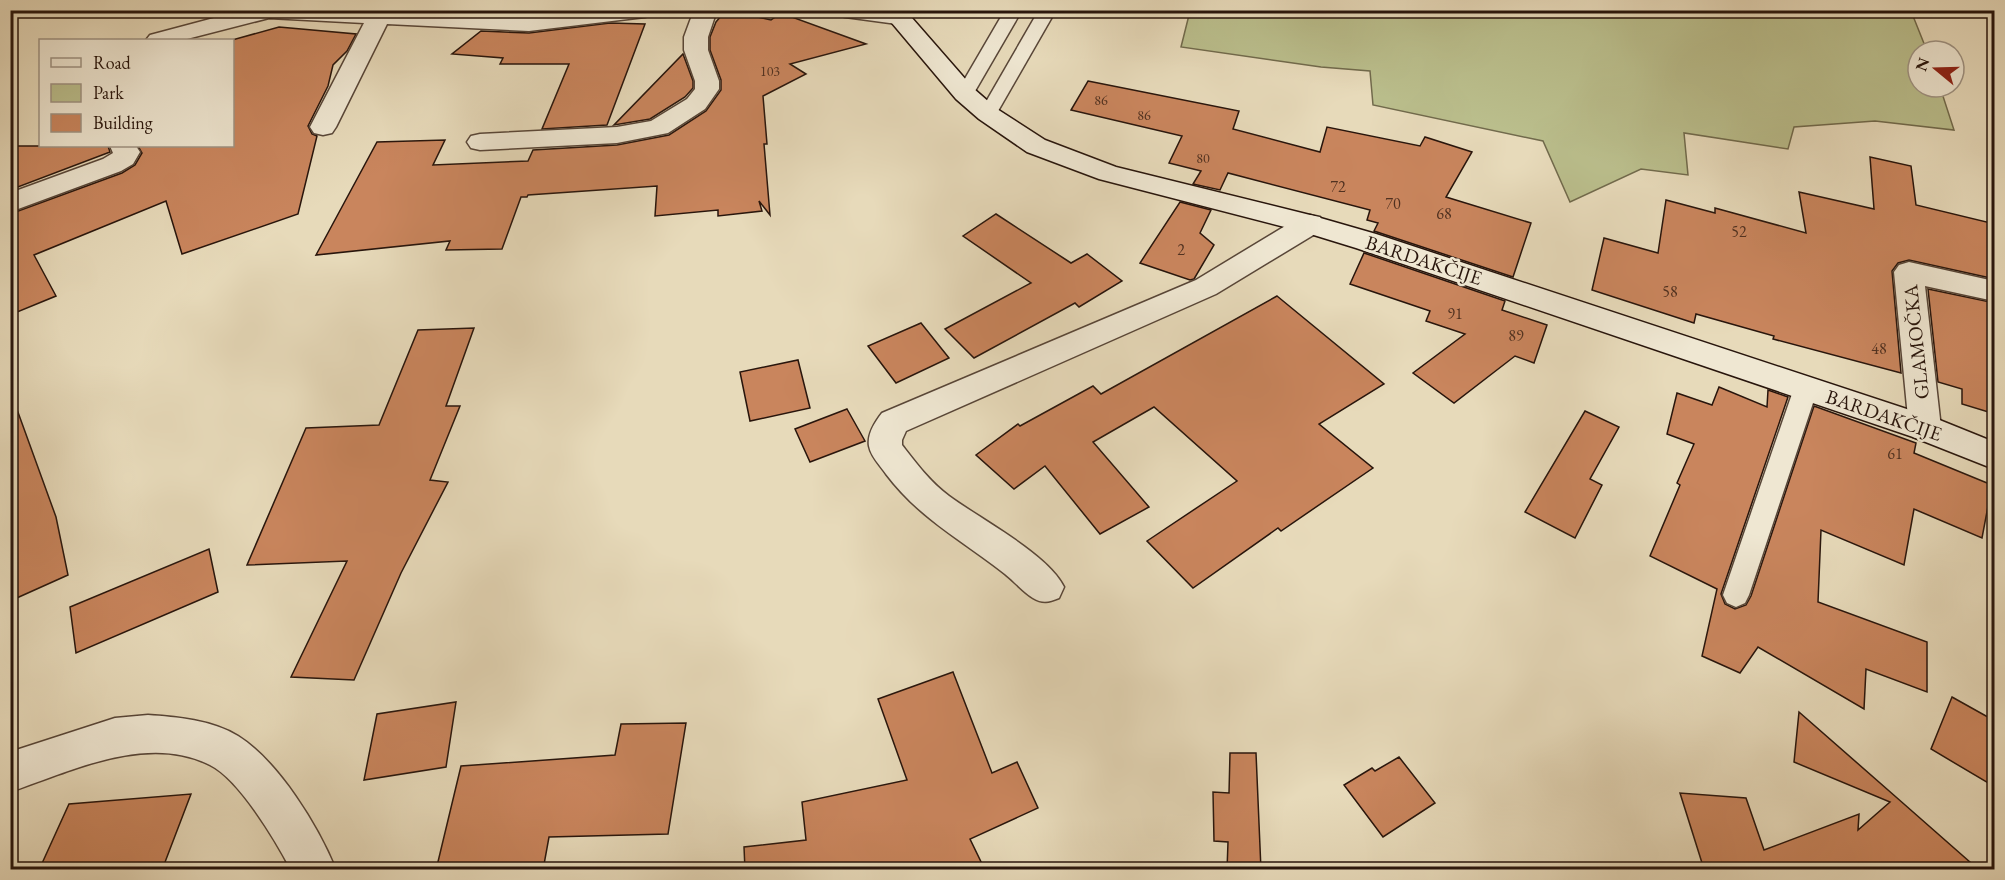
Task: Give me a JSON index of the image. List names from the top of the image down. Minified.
{"streets":{"street":["BARDAKČIJE","GLAMOČKA"]},"crossings":[["BARDAKČIJE","GLAMOČKA"]],"house_numbers":["103","86","86","80","72","70","68","52","2","58","91","89","48","61"],"legend":["Road","Park","Building"],"north":"left"}
